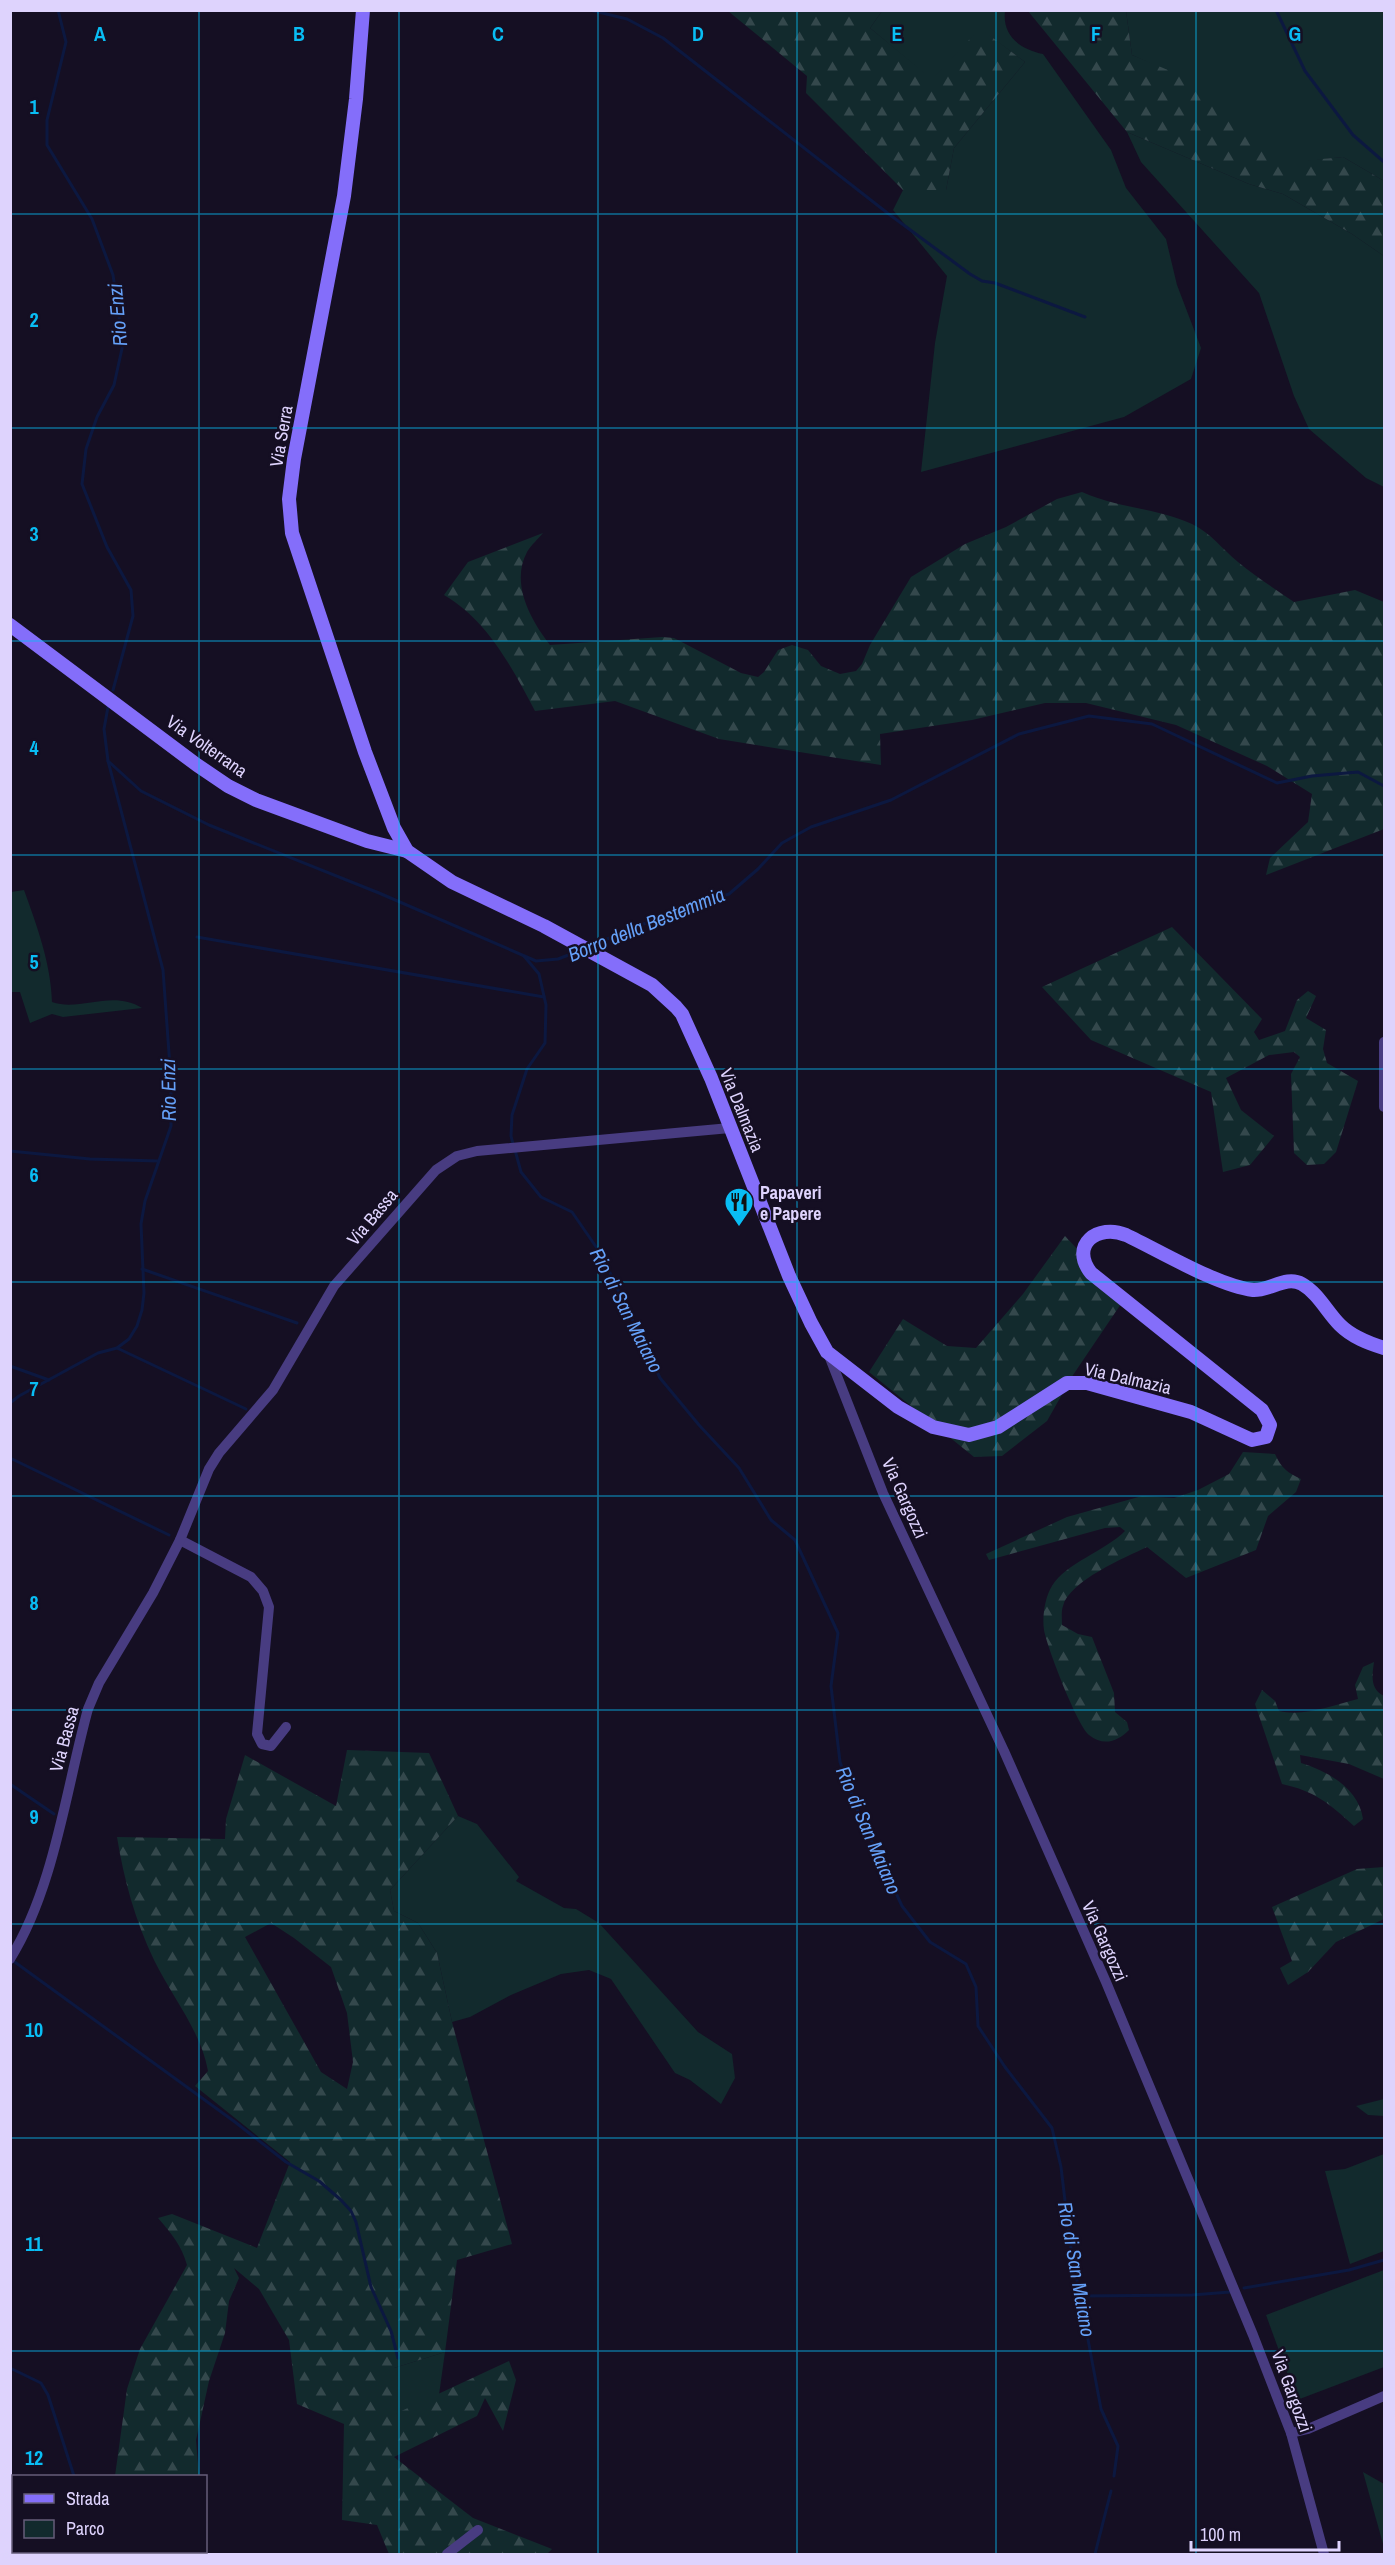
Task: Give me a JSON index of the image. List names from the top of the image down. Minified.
{"streets":{"main road":["Via Serra","Via Volterrana","Via Dalmazia"],"street":["Via Bassa","Via Gargozzi"]},"crossings":[["Via Serra","Via Volterrana"],["Via Serra","Via Dalmazia"],["Via Volterrana","Via Dalmazia"],["Via Dalmazia","Via Bassa"],["Via Dalmazia","Via Gargozzi"]],"water":["Rio Enzi","Borro della Bestemmia","Rio di San Maiano"],"places":{"restaurant":["Papaveri e Papere"]},"legend":["Strada","Parco"],"scale_bar":"100 m","grid":{"columns":["A","B","C","D","E","F","G"],"rows":["1","2","3","4","5","6","7","8","9","10","11","12"]}}
